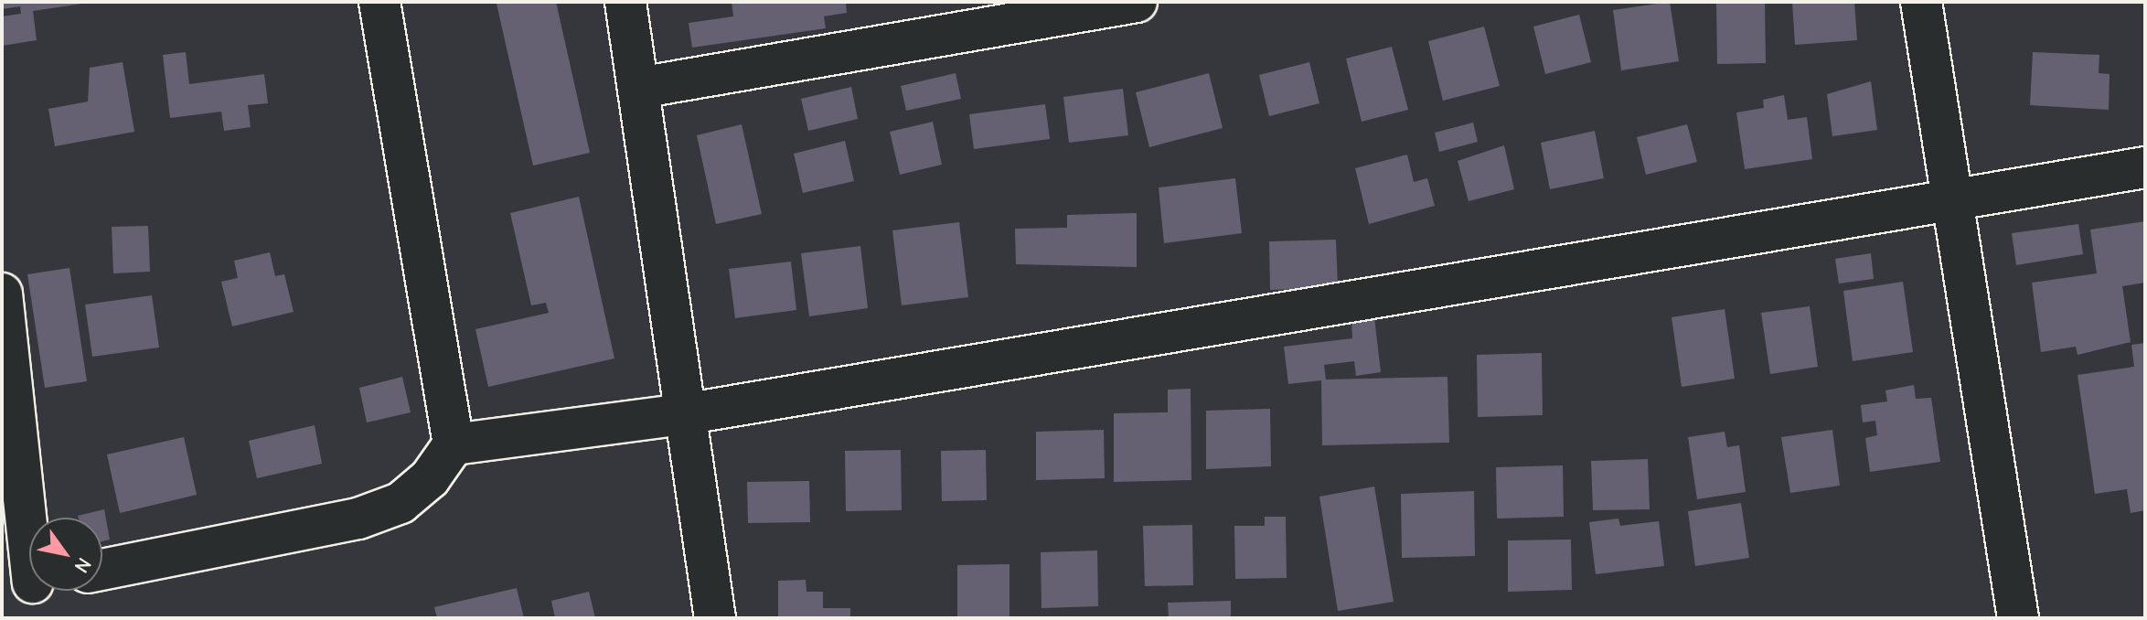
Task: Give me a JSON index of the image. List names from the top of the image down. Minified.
{"north":"bottom right"}
